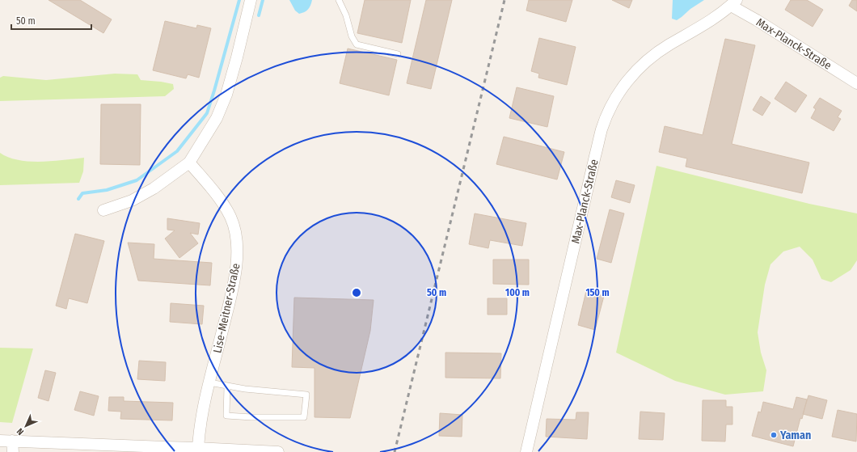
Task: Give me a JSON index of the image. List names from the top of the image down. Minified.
{"streets":{"street":["Max-Planck-Straße","Lise-Meitner-Straße"]},"places":["Yaman"],"scale_bar":"50 m","north":"bottom left","rings":["50 m","100 m","150 m"]}
